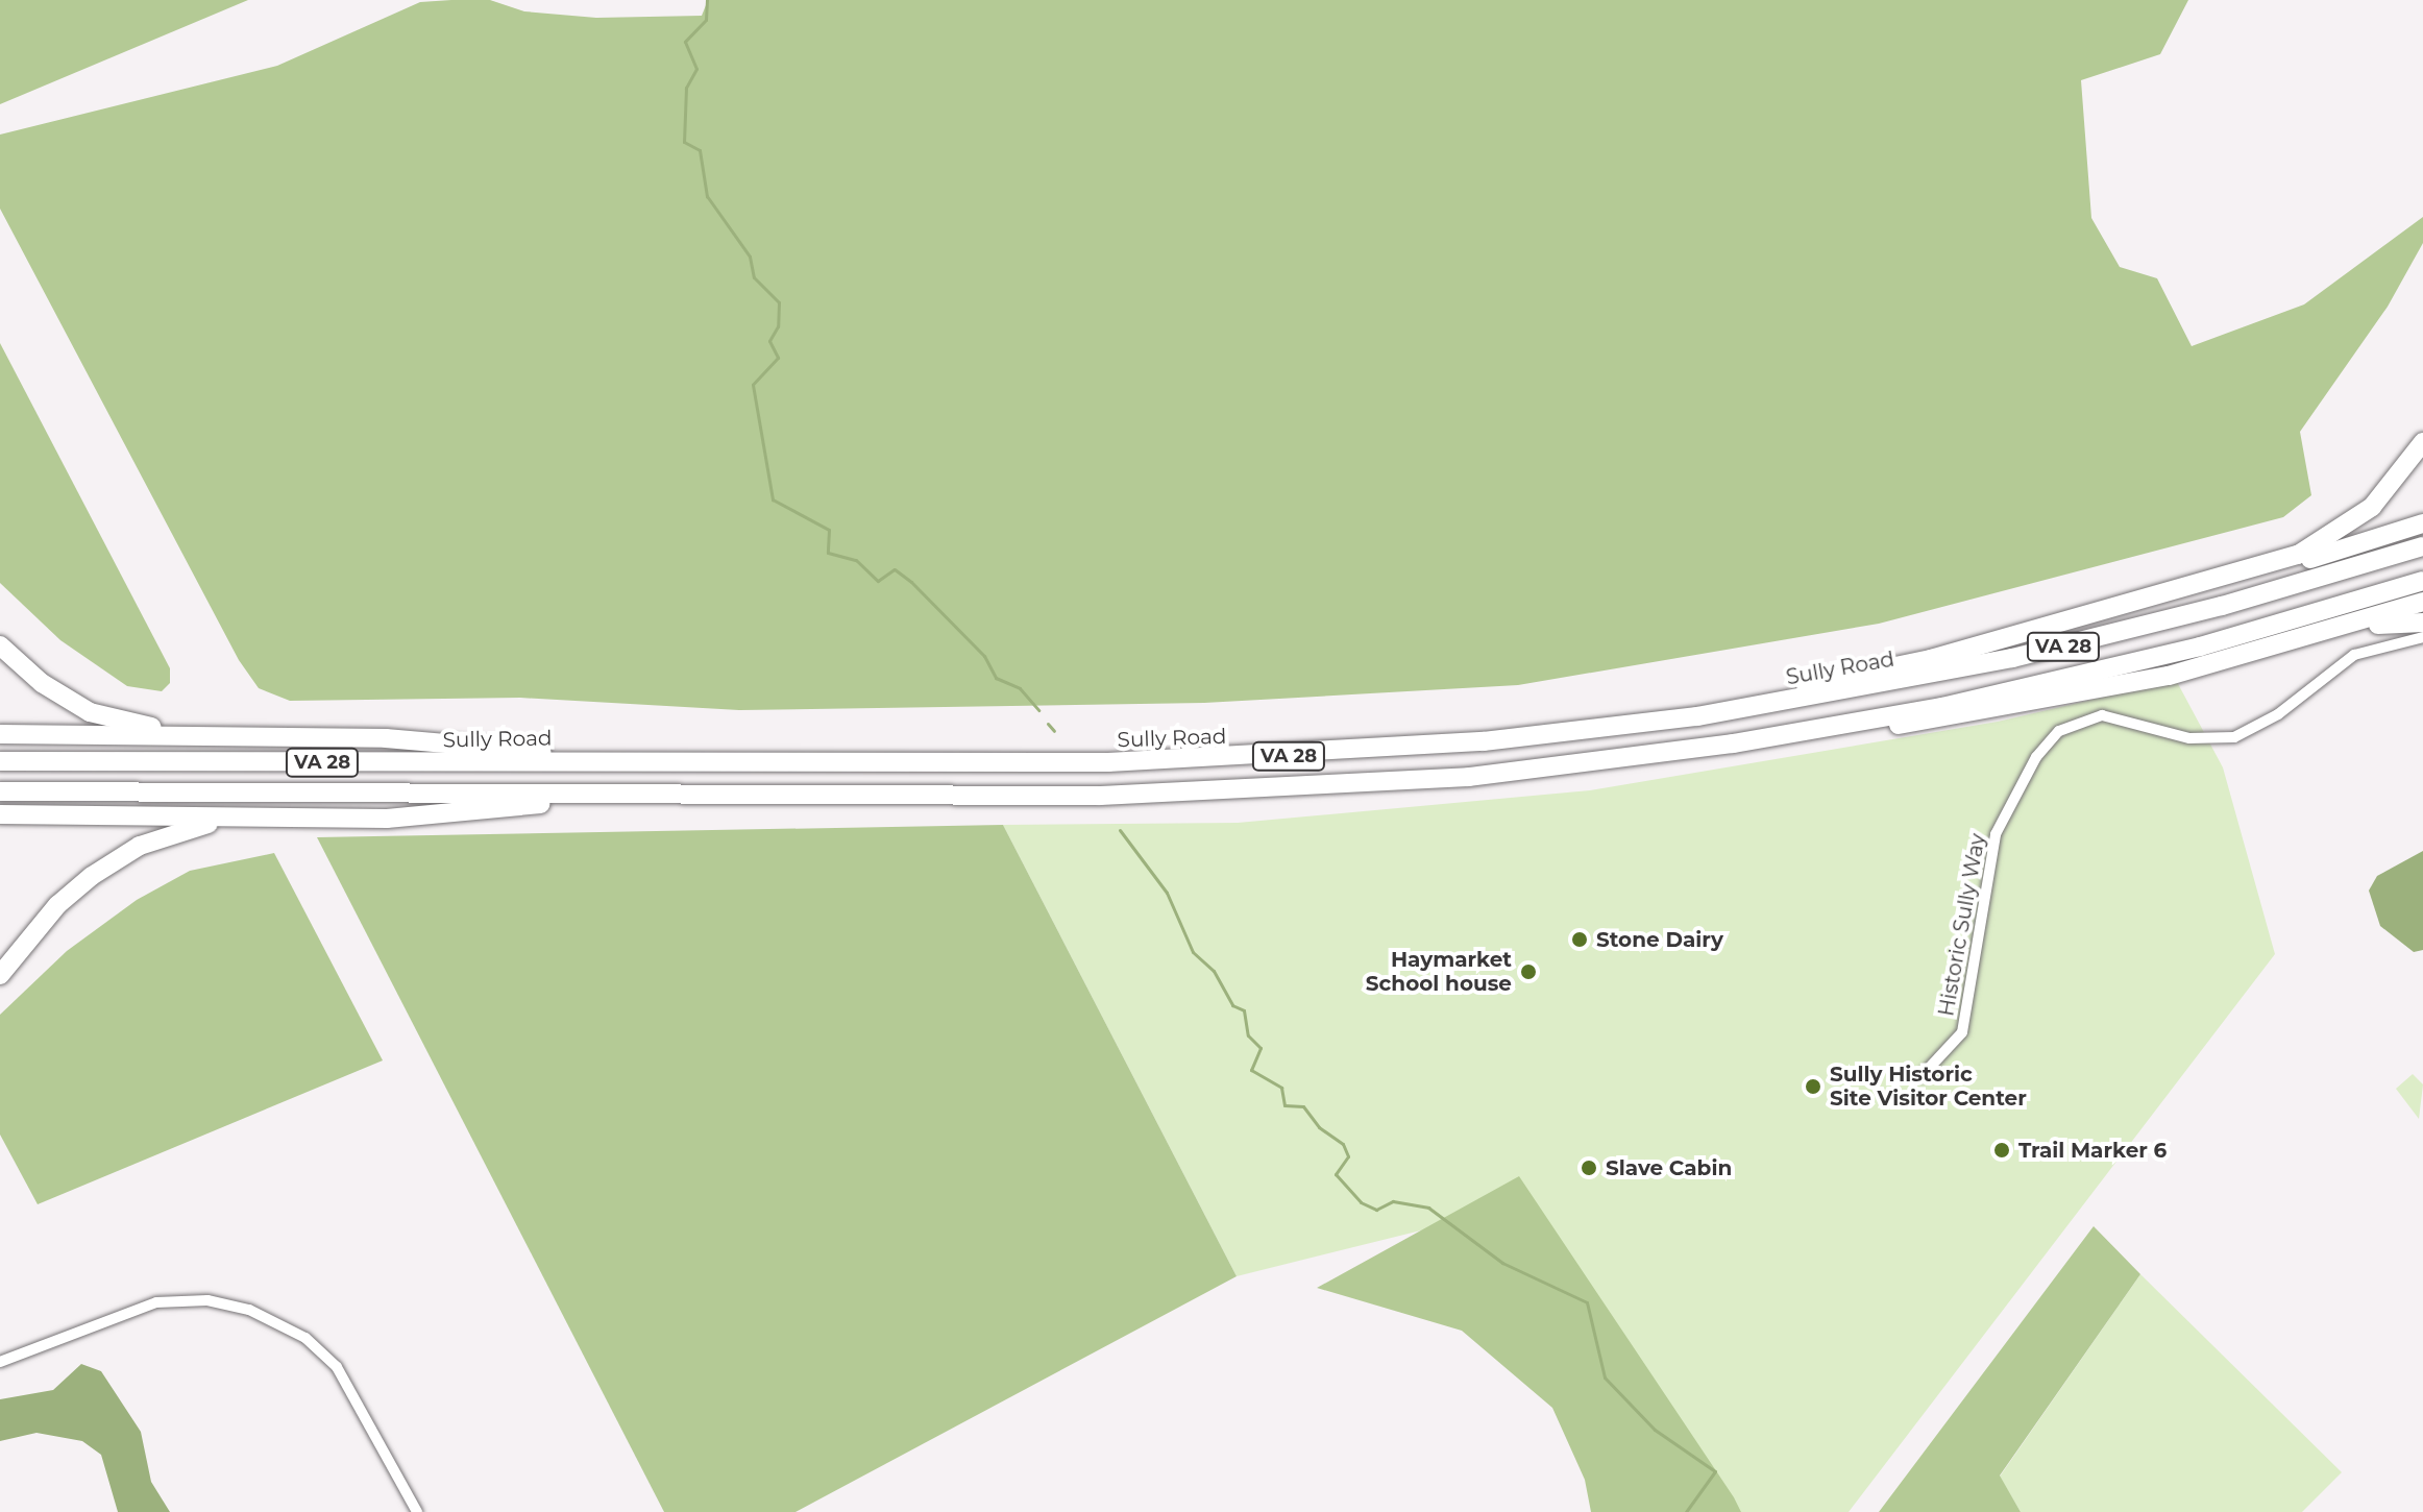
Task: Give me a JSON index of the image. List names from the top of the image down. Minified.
{"streets":{"highway":["VA 28","Sully Road"],"street":["Historic Sully Way"]},"places":["Stone Dairy","Haymarket School house","Sully Historic Site Visitor Center","Trail Marker 6","Slave Cabin"]}
